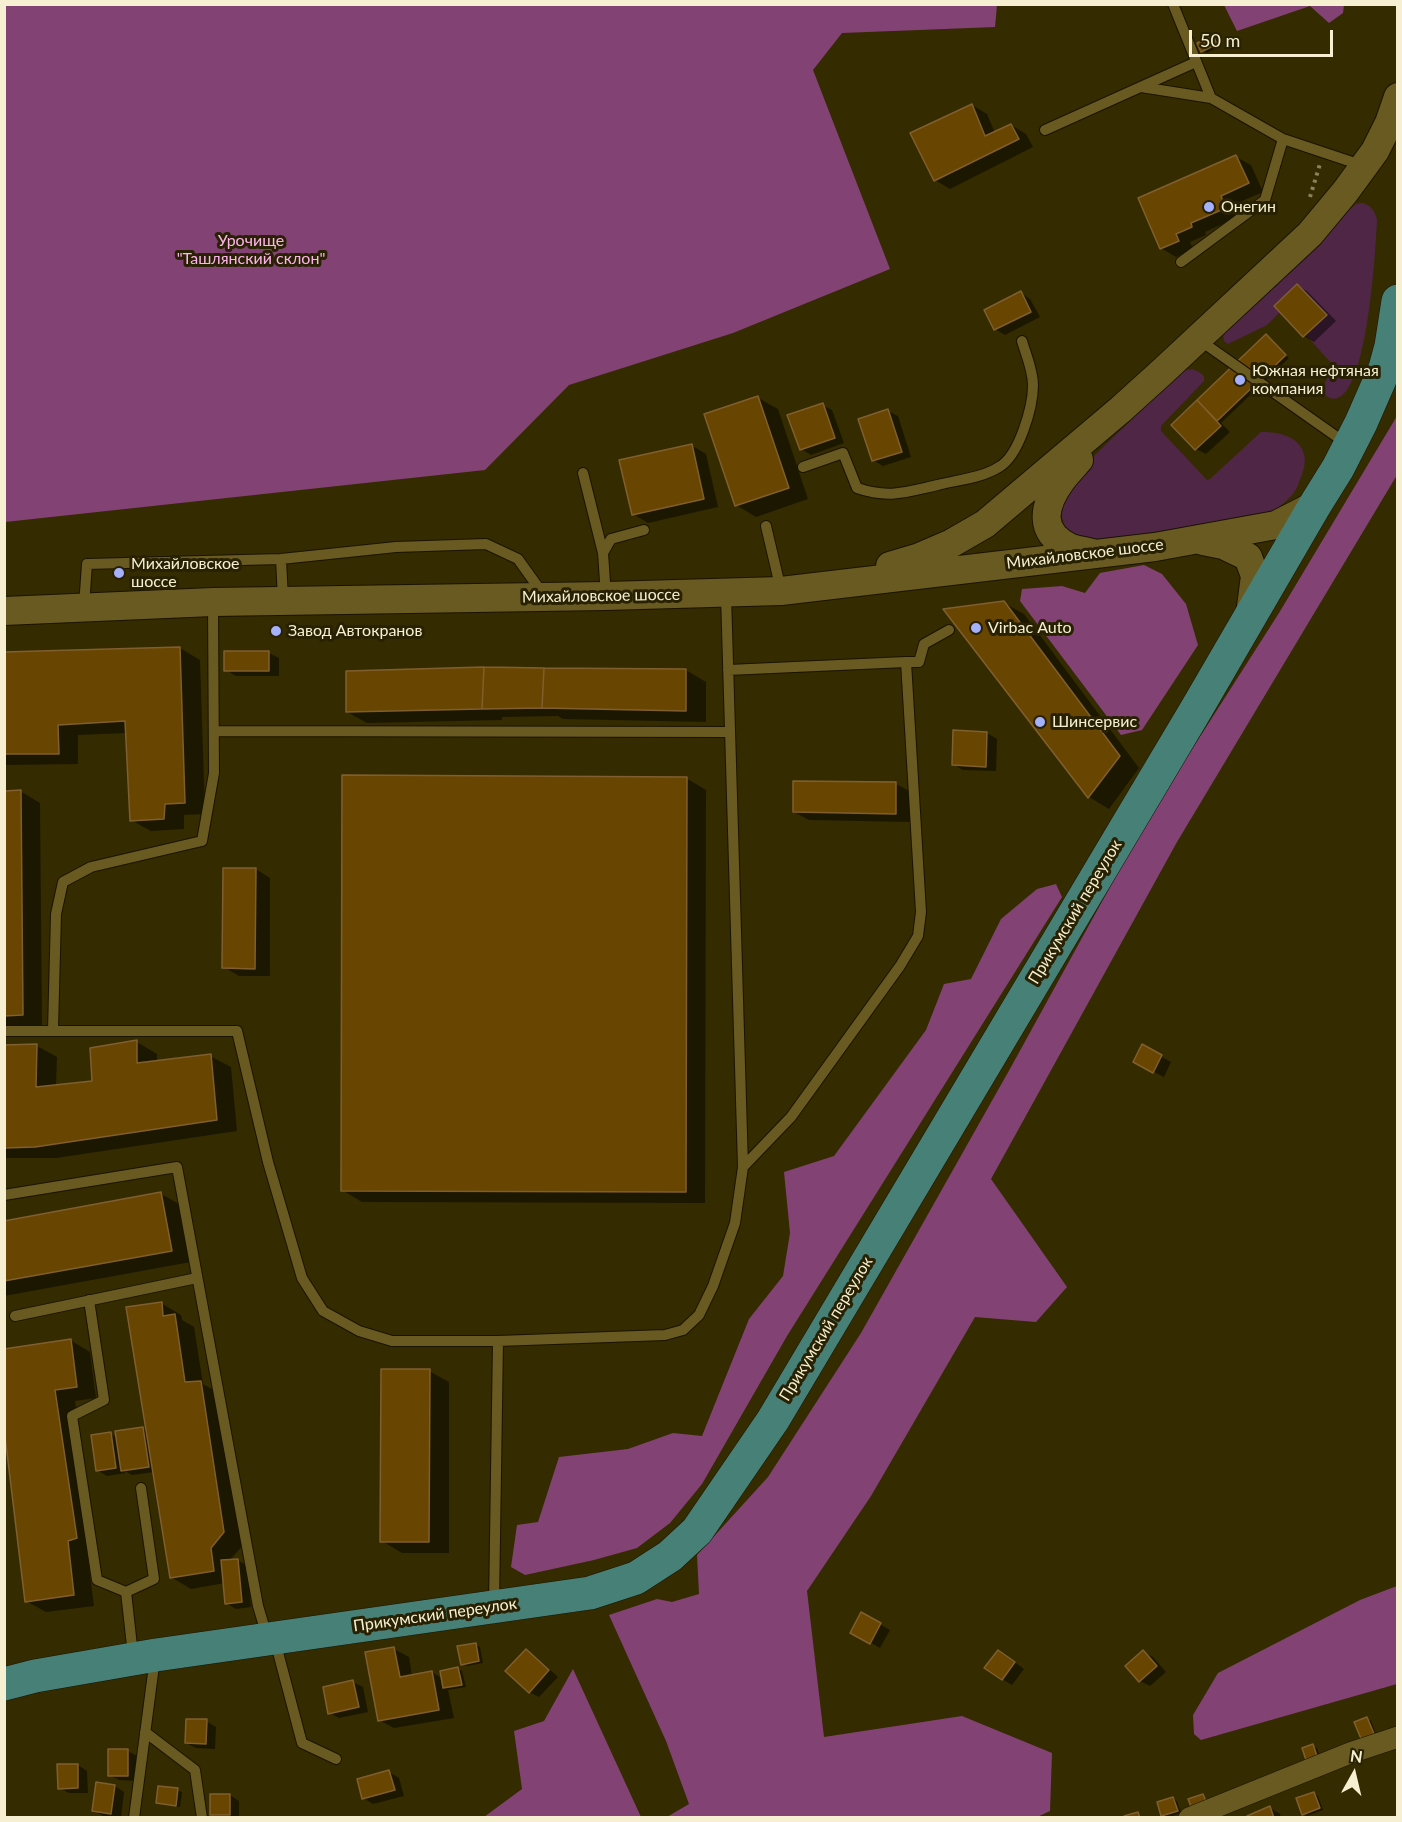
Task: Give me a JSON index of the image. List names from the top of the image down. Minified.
{"streets":{"main road":["Михайловское шоссе","Прикумский переулок"]},"crossings":[["Михайловское шоссе","Прикумский переулок"]],"parks":["Урочище \"Ташлянский склон\""],"places":["Онегин","Южная нефтяная компания","Михайловское шоссе","Virbac Auto","Завод Автокранов","Шинсервис"],"scale_bar":"50 m","north":"top"}
